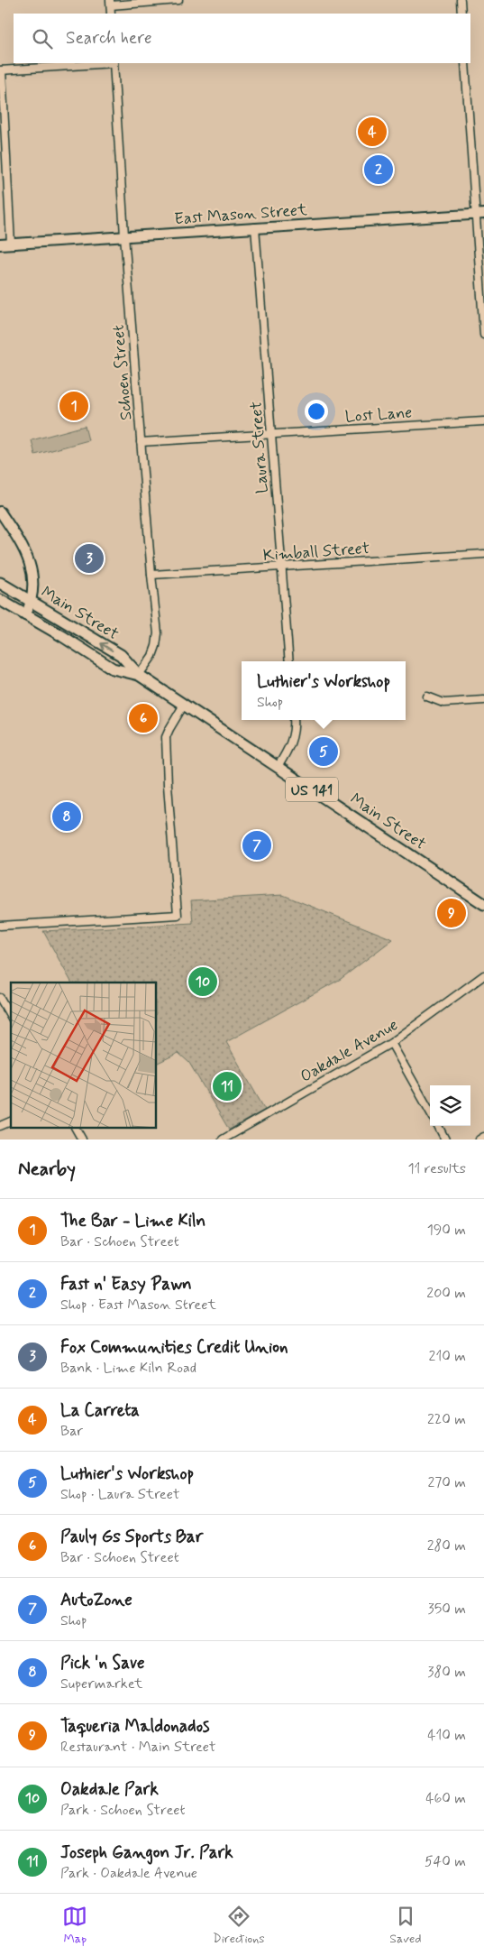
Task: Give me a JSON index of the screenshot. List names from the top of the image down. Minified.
{"streets":{"main road":["East Mason Street","Main Street","US 141"],"street":["Schoen Street","Lost Lane","Laura Street","Kimball Street","Oakdale Avenue"]},"crossings":[["East Mason Street","Schoen Street"],["East Mason Street","Laura Street"],["Schoen Street","Lost Lane"],["Schoen Street","Kimball Street"],["Schoen Street","Main Street"],["Lost Lane","Laura Street"],["Laura Street","Kimball Street"]],"page":{"search":"Search here","pins":["4","2","1","3","6","5","8","7","9","10","11"],"popup":["Luthier's Workshop","Shop"],"heading":["Nearby","11 results"],"list":[{"mark":"1","name":"The Bar - Lime Kiln","note":"Bar · Schoen Street","value":"190 m"},{"mark":"2","name":"Fast n' Easy Pawn","note":"Shop · East Mason Street","value":"200 m"},{"mark":"3","name":"Fox Communities Credit Union","note":"Bank · Lime Kiln Road","value":"210 m"},{"mark":"4","name":"La Carreta","note":"Bar","value":"220 m"},{"mark":"5","name":"Luthier's Workshop","note":"Shop · Laura Street","value":"270 m"},{"mark":"6","name":"Pauly Gs Sports Bar","note":"Bar · Schoen Street","value":"280 m"},{"mark":"7","name":"AutoZone","note":"Shop","value":"350 m"},{"mark":"8","name":"Pick 'n Save","note":"Supermarket","value":"380 m"},{"mark":"9","name":"Taqueria Maldonados","note":"Restaurant · Main Street","value":"410 m"},{"mark":"10","name":"Oakdale Park","note":"Park · Schoen Street","value":"460 m"},{"mark":"11","name":"Joseph Gangon Jr. Park","note":"Park · Oakdale Avenue","value":"540 m"}],"nav":["Map","Directions","Saved"]}}
